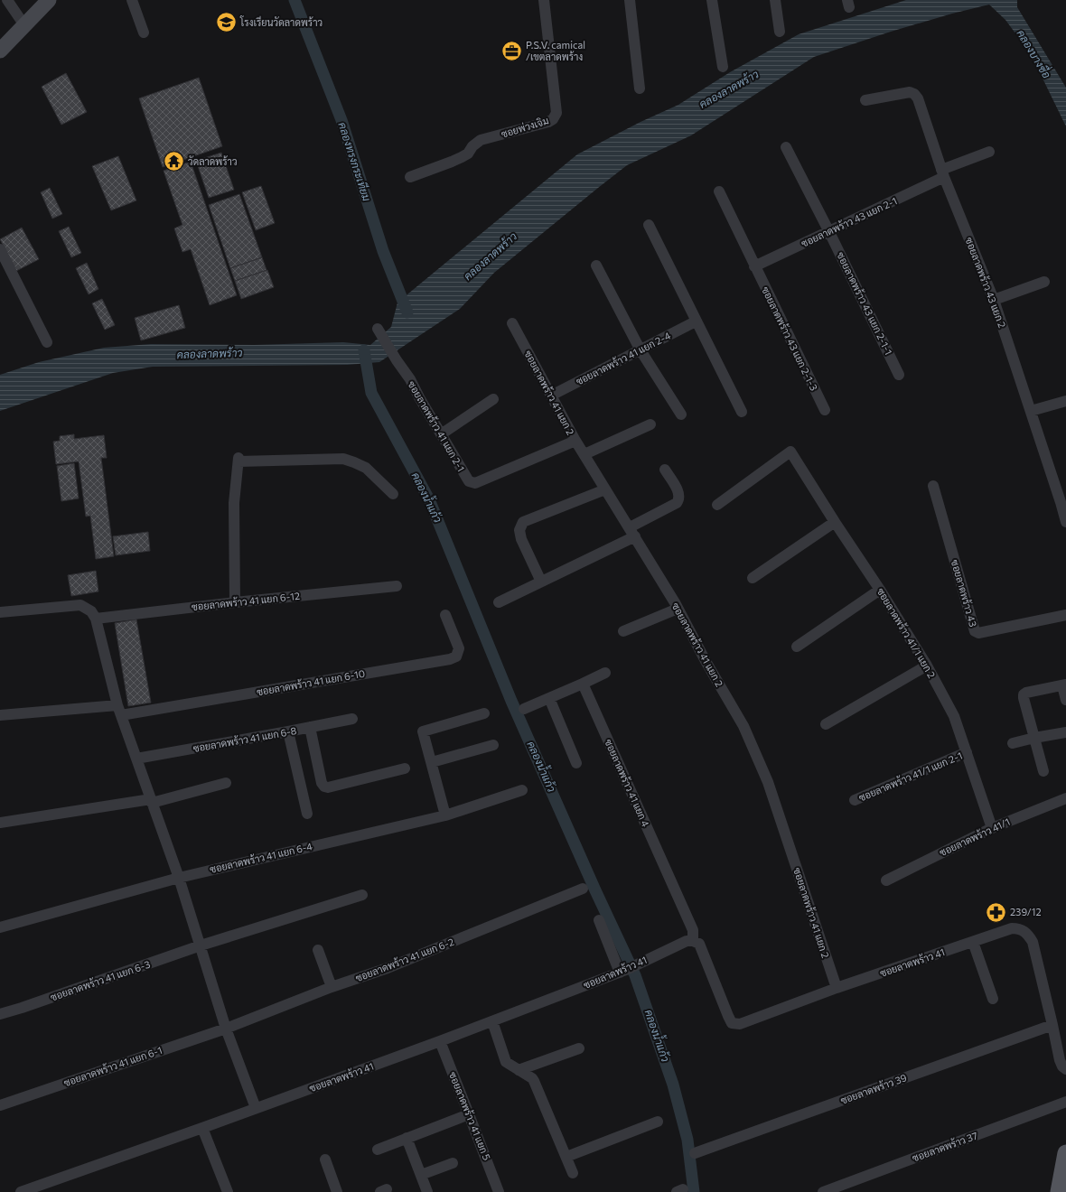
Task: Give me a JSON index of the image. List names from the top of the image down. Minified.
{"streets":{"street":["ซอยพ่วงเจิม","ซอยลาดพร้าว 43 แยก 2-1","ซอยลาดพร้าว 43 แยก 2","ซอยลาดพร้าว 43 แยก 2-1-1","ซอยลาดพร้าว 43 แยก 2-1-3","ซอยลาดพร้าว 41 แยก 2-4","ซอยลาดพร้าว 41 แยก 2","ซอยลาดพร้าว 41 แยก 2-1","ซอยลาดพร้าว 43","ซอยลาดพร้าว 41 แยก 6-12","ซอยลาดพร้าว 41/1 แยก 2","ซอยลาดพร้าว 41 แยก 6-10","ซอยลาดพร้าว 41 แยก 6-8","ซอยลาดพร้าว 41/1 แยก 2-1","ซอยลาดพร้าว 41 แยก 4","ซอยลาดพร้าว 41/1","ซอยลาดพร้าว 41 แยก 6-4","ซอยลาดพร้าว 41 แยก 6-2","ซอยลาดพร้าว 41","ซอยลาดพร้าว 41 แยก 6-3","ซอยลาดพร้าว 41 แยก 6-1","ซอยลาดพร้าว 39","ซอยลาดพร้าว 41 แยก 5","ซอยลาดพร้าว 37"]},"crossings":[["ซอยลาดพร้าว 43 แยก 2-1","ซอยลาดพร้าว 43 แยก 2"],["ซอยลาดพร้าว 43 แยก 2-1","ซอยลาดพร้าว 43 แยก 2-1-1"],["ซอยลาดพร้าว 43 แยก 2-1","ซอยลาดพร้าว 43 แยก 2-1-3"],["ซอยลาดพร้าว 41 แยก 2-4","ซอยลาดพร้าว 41 แยก 2"],["ซอยลาดพร้าว 41 แยก 2","ซอยลาดพร้าว 41 แยก 2-1"],["ซอยลาดพร้าว 41 แยก 2","ซอยลาดพร้าว 41"],["ซอยลาดพร้าว 41/1 แยก 2","ซอยลาดพร้าว 41/1 แยก 2-1"],["ซอยลาดพร้าว 41/1 แยก 2","ซอยลาดพร้าว 41/1"],["ซอยลาดพร้าว 41 แยก 4","ซอยลาดพร้าว 41"],["ซอยลาดพร้าว 41 แยก 6-2","ซอยลาดพร้าว 41 แยก 6-1"],["ซอยลาดพร้าว 41","ซอยลาดพร้าว 39"],["ซอยลาดพร้าว 41","ซอยลาดพร้าว 41 แยก 5"]],"water":["คลองบางซื่อ","คลองลาดพร้าว","คลองทรงกระเทียม","คลองน้ำแก้ว"],"places":{"school or university":["โรงเรียนวัดลาดพร้าว"],"office":["P.S.V. camical /เขตลาดพร้าง"],"temple":["วัดลาดพร้าว"],"pharmacy":["239/12"]}}
